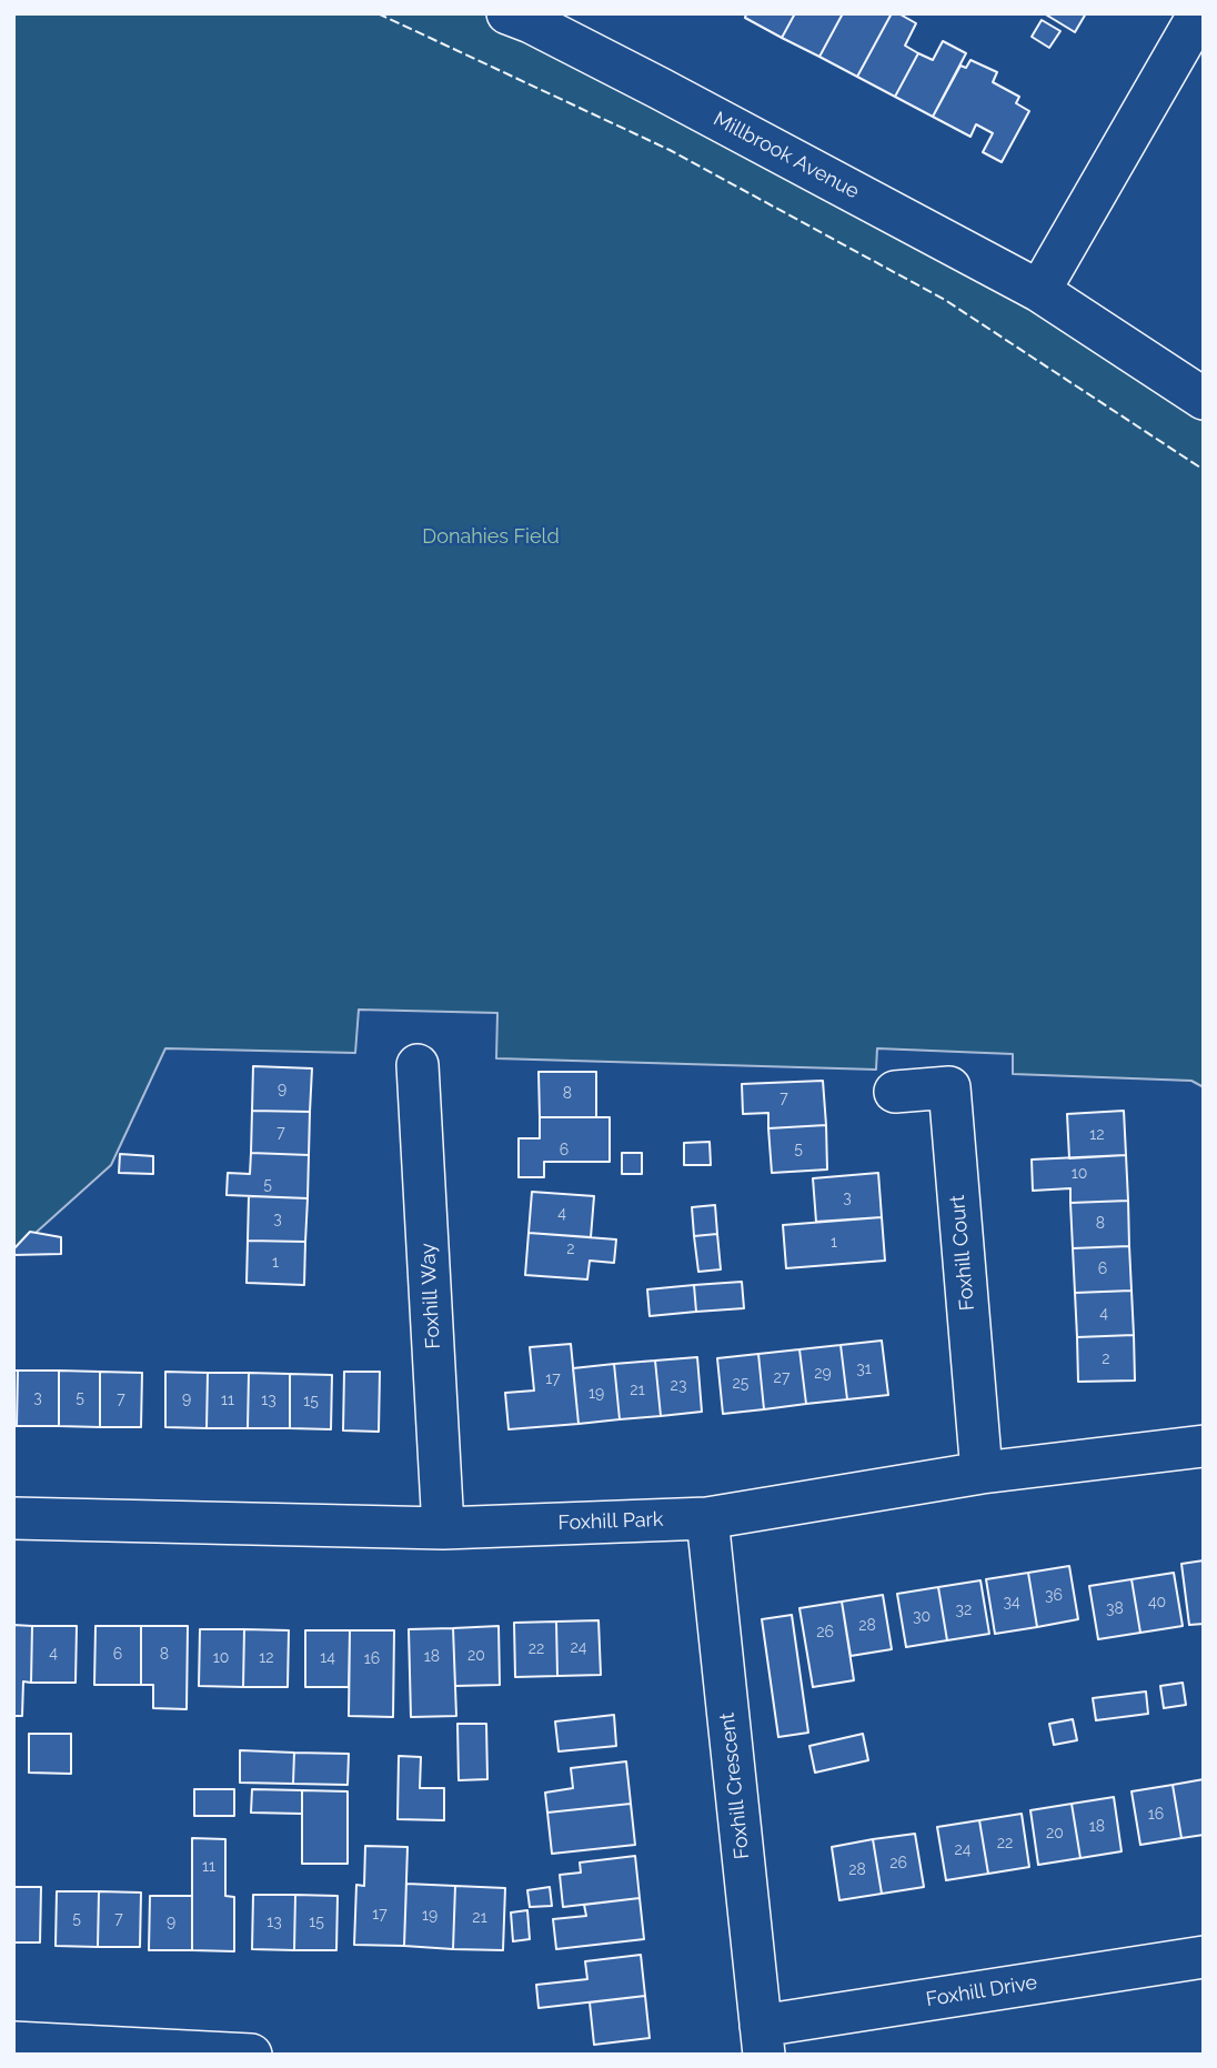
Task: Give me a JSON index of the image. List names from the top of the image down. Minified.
{"streets":{"street":["Millbrook Avenue","Foxhill Court","Foxhill Way","Foxhill Park","Foxhill Crescent","Foxhill Drive"]},"crossings":[["Foxhill Court","Foxhill Park"],["Foxhill Way","Foxhill Park"],["Foxhill Park","Foxhill Crescent"],["Foxhill Crescent","Foxhill Drive"]],"parks":["Donahies Field"],"house_numbers":["9","8","7","7","12","5","6","10","5","3","4","3","8","1","2","1","6","4","2","31","29","27","17","25","23","21","19","3","5","7","9","11","13","15","36","34","40","38","32","30","28","26","24","22","4","6","8","20","18","10","12","14","16","16","18","20","22","24","26","11","28","17","19","21","5","7","9","13","15"]}
